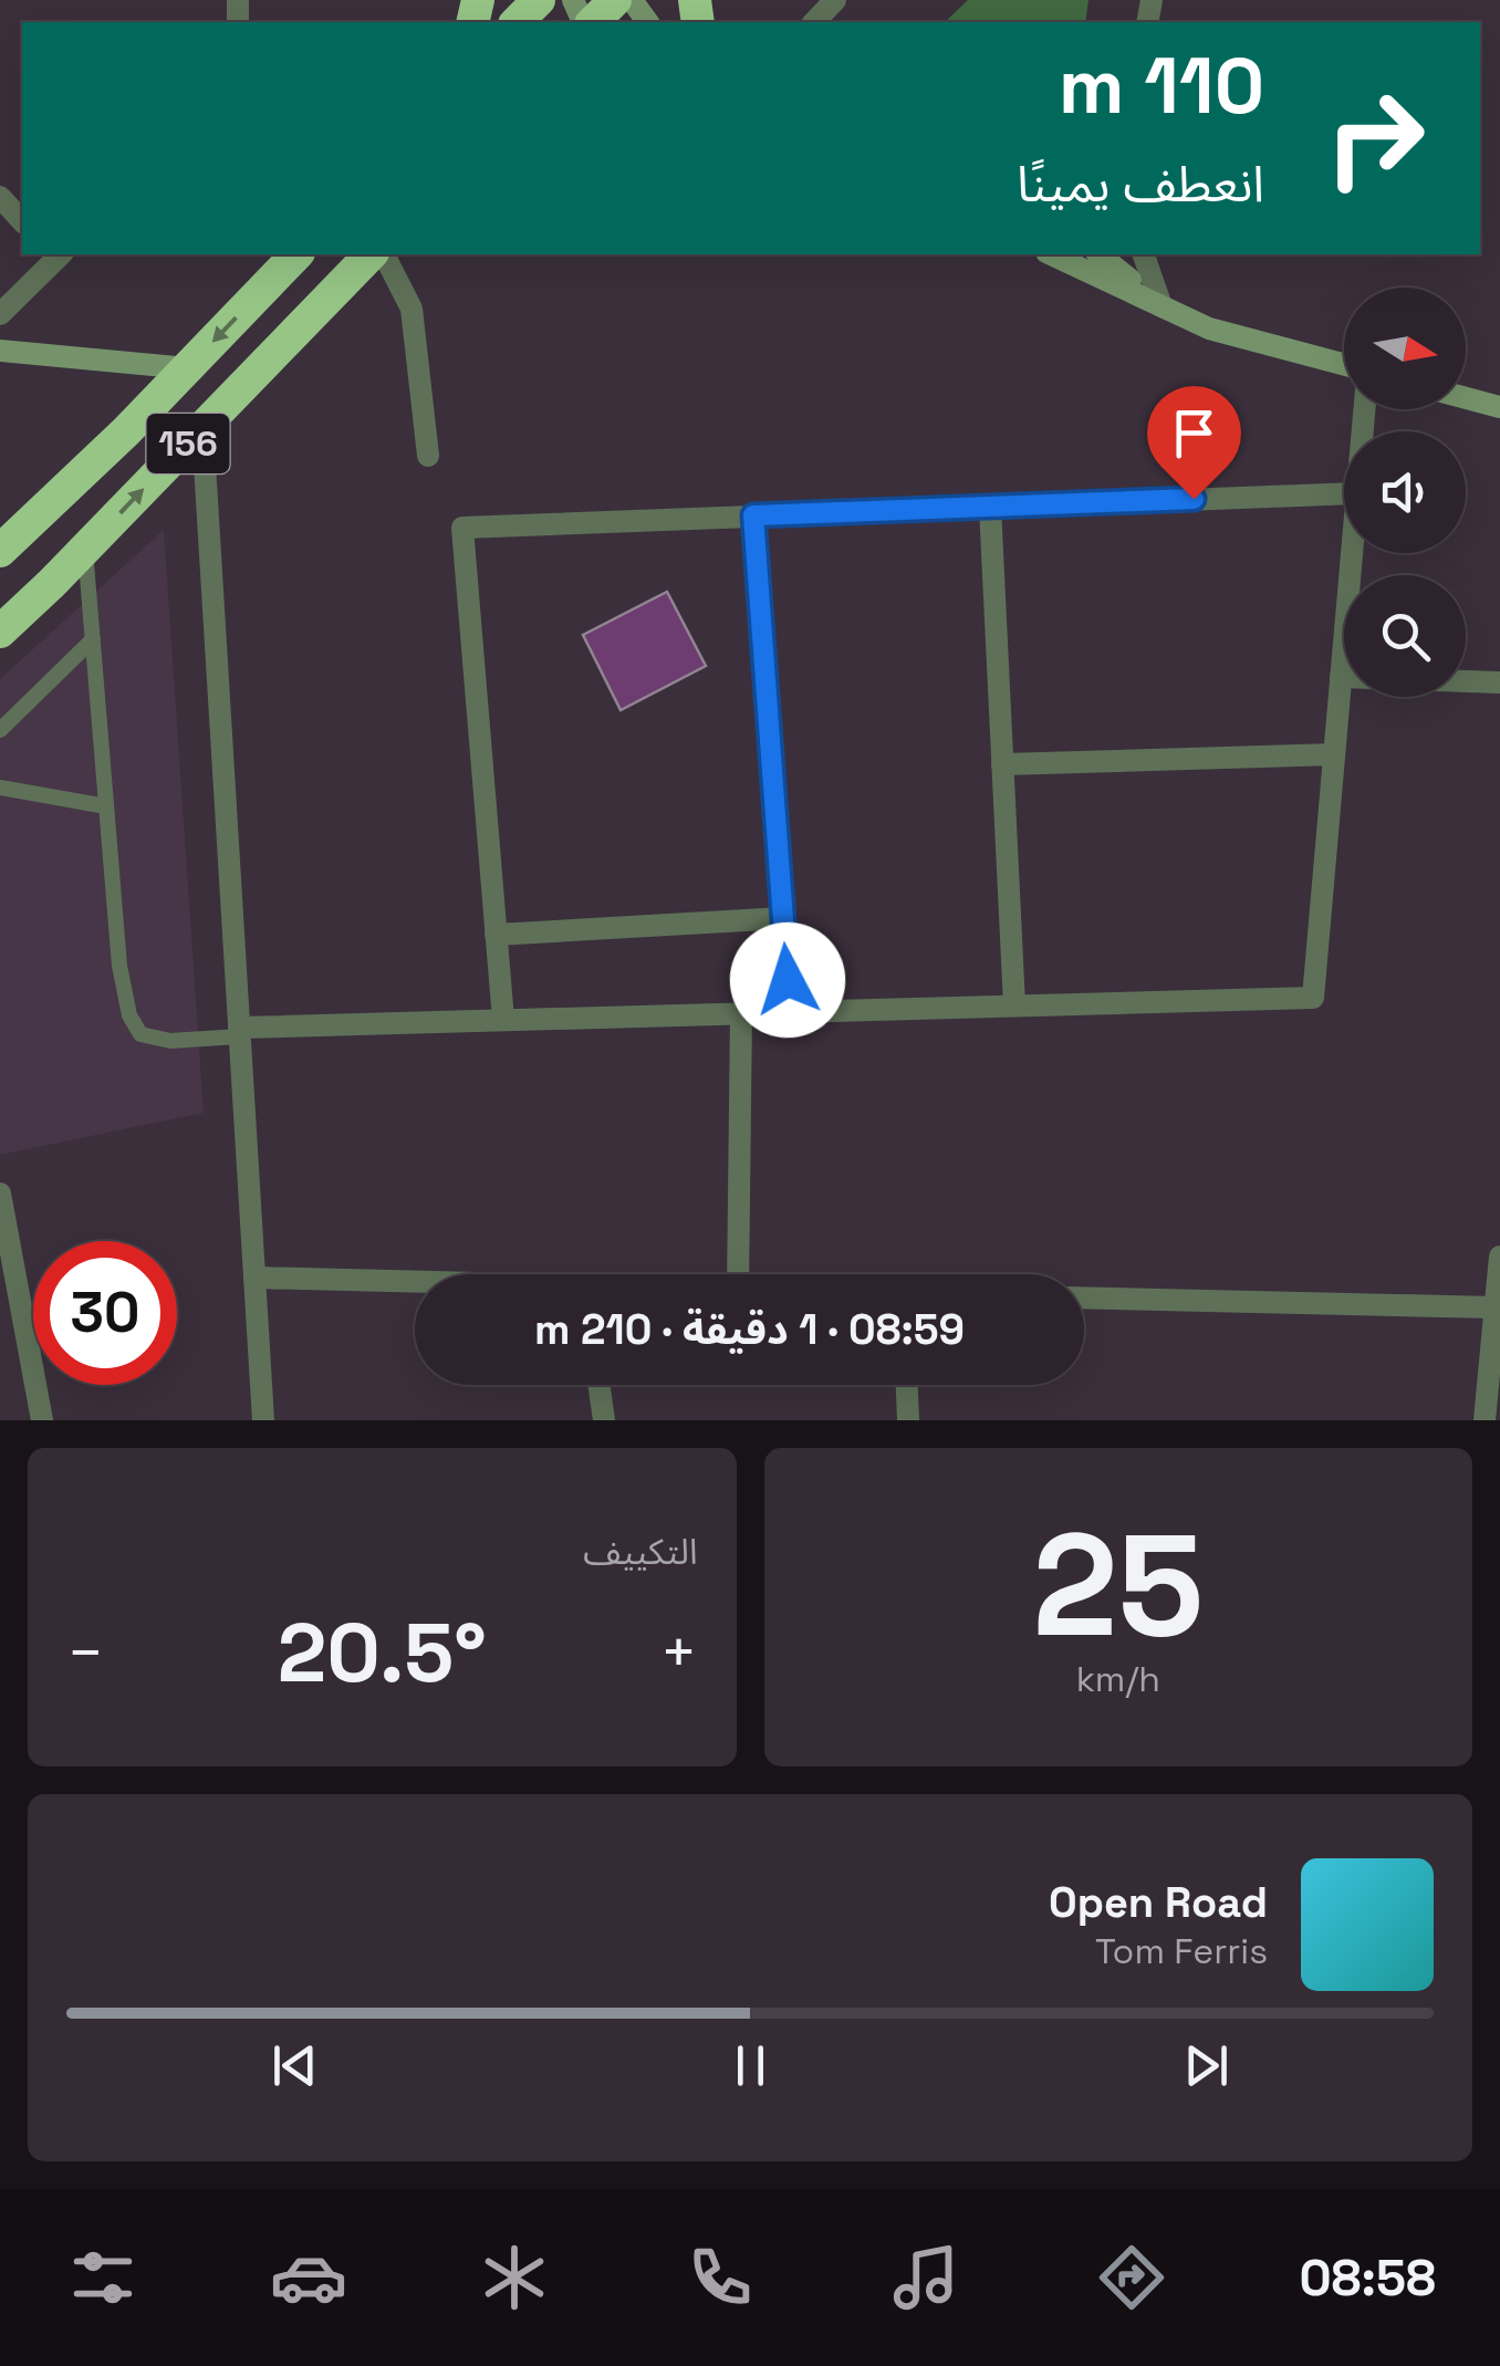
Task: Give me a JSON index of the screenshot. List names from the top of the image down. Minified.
{"streets":{"highway":["156"]},"north":"right","page":{"turn":["110 m","انعطف يمينًا"],"limit":"30","trip":"08:59 · 1 دقيقة · 210 m","tile":[["25","km/h"],"التكييف"],"heat":["−","20.5°","+"],"song":["Open Road","Tom Ferris"],"tabs":"08:58"}}
